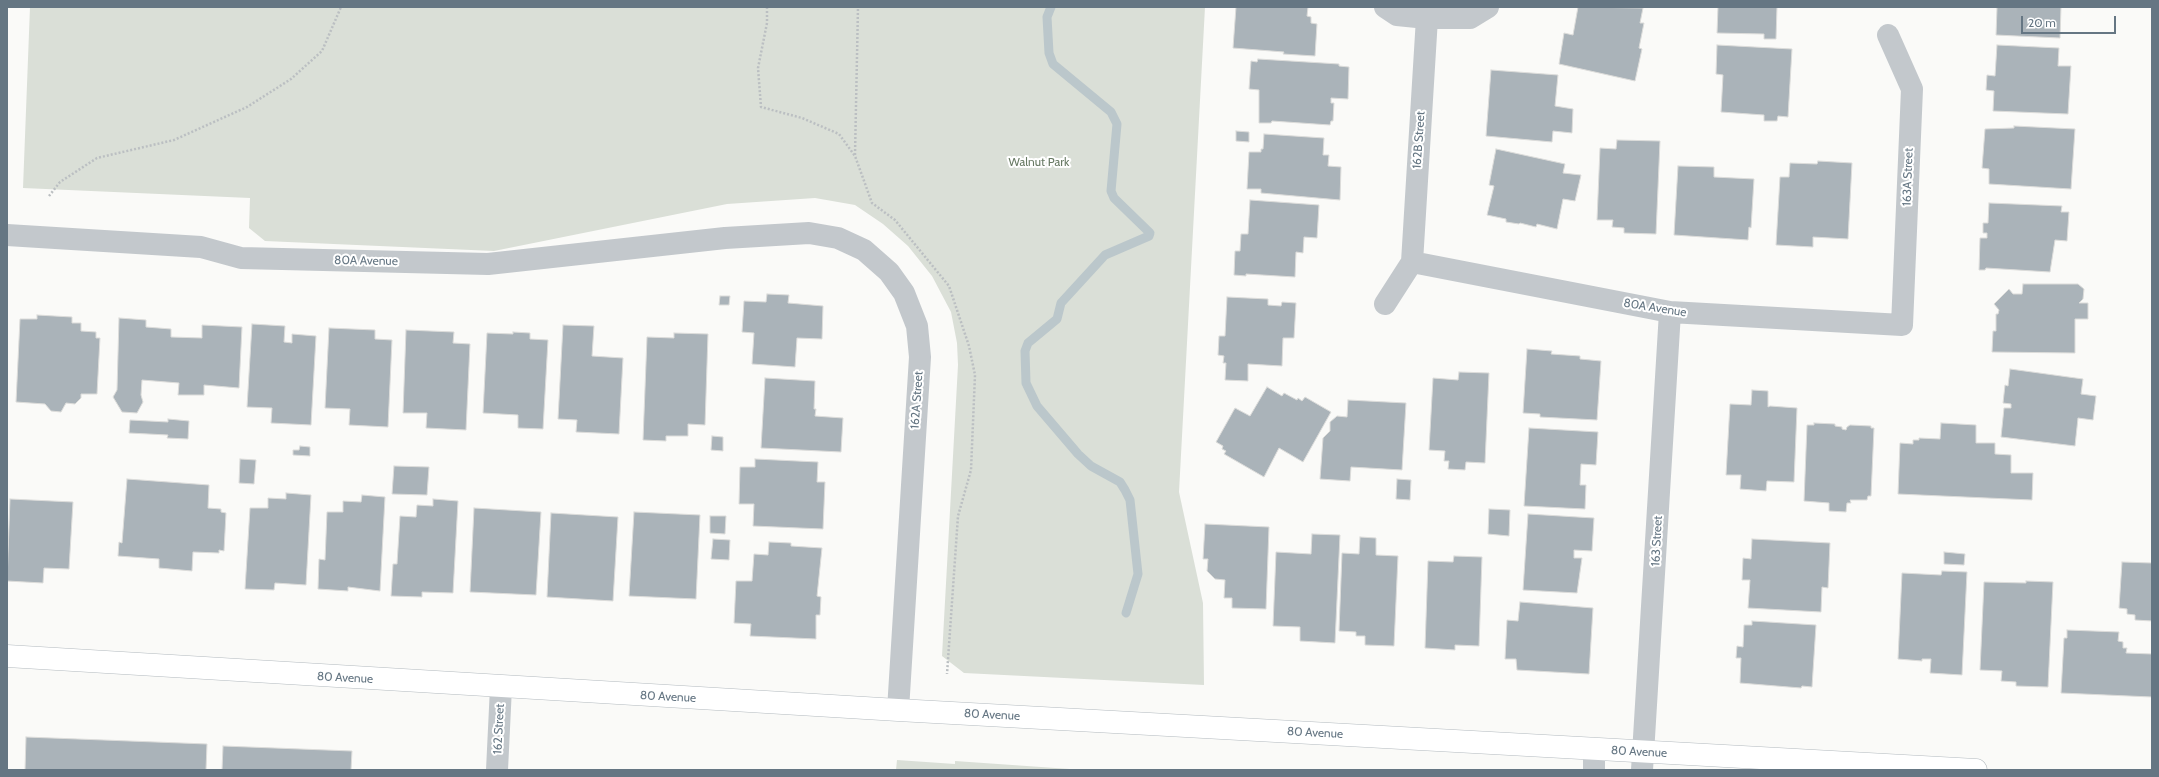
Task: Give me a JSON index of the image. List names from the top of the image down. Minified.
{"streets":{"street":["162B Street","163A Street","80A Avenue","162A Street","163 Street","80 Avenue","162 Street"]},"crossings":[["162B Street","80A Avenue"],["163A Street","80A Avenue"],["80A Avenue","162A Street"],["80A Avenue","163 Street"],["162A Street","80 Avenue"],["163 Street","80 Avenue"],["80 Avenue","162 Street"]],"parks":["Walnut Park"],"scale_bar":"20 m"}
